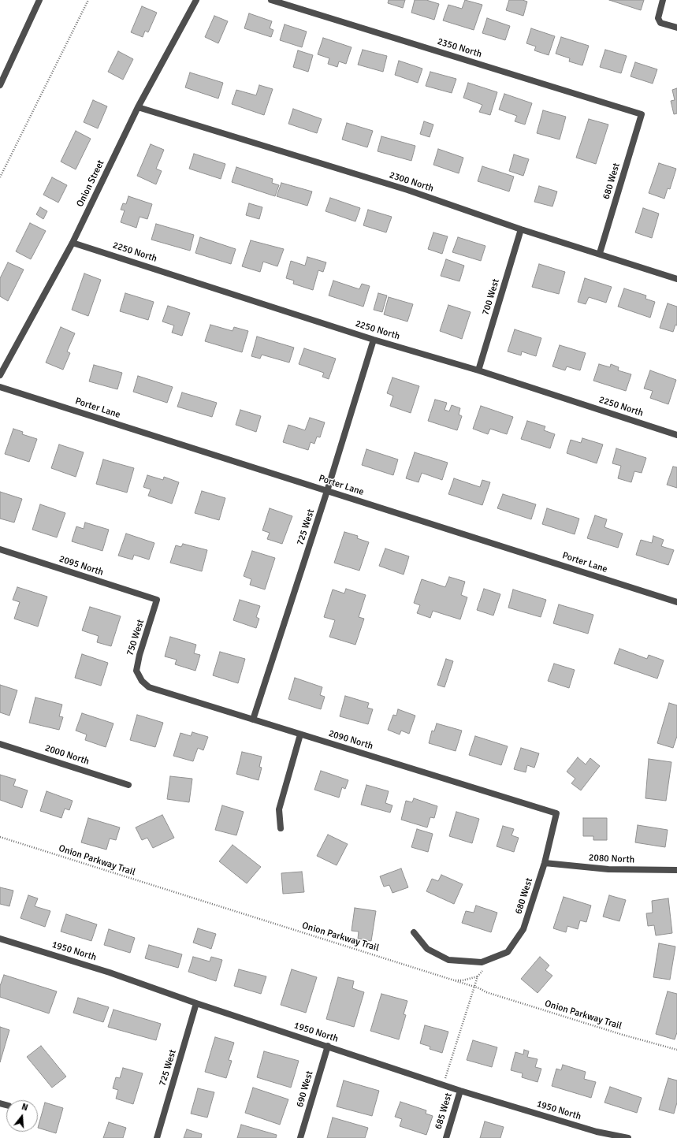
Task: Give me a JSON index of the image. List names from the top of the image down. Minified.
{"streets":{"street":["2350 North","680 West","2300 North","Onion Street","2250 North","700 West","Porter Lane","725 West","2095 North","750 West","2090 North","2000 North","2080 North","1950 North","690 West","685 West"],"path":["Onion Parkway Trail"]},"crossings":[["2350 North","680 West"],["680 West","2300 North"],["680 West","2090 North"],["680 West","2080 North"],["2300 North","Onion Street"],["2300 North","700 West"],["Onion Street","2250 North"],["2250 North","700 West"],["2250 North","725 West"],["Porter Lane","725 West"],["725 West","2090 North"],["725 West","1950 North"],["2095 North","750 West"],["750 West","2090 North"],["1950 North","690 West"],["1950 North","685 West"]],"north":"top"}
